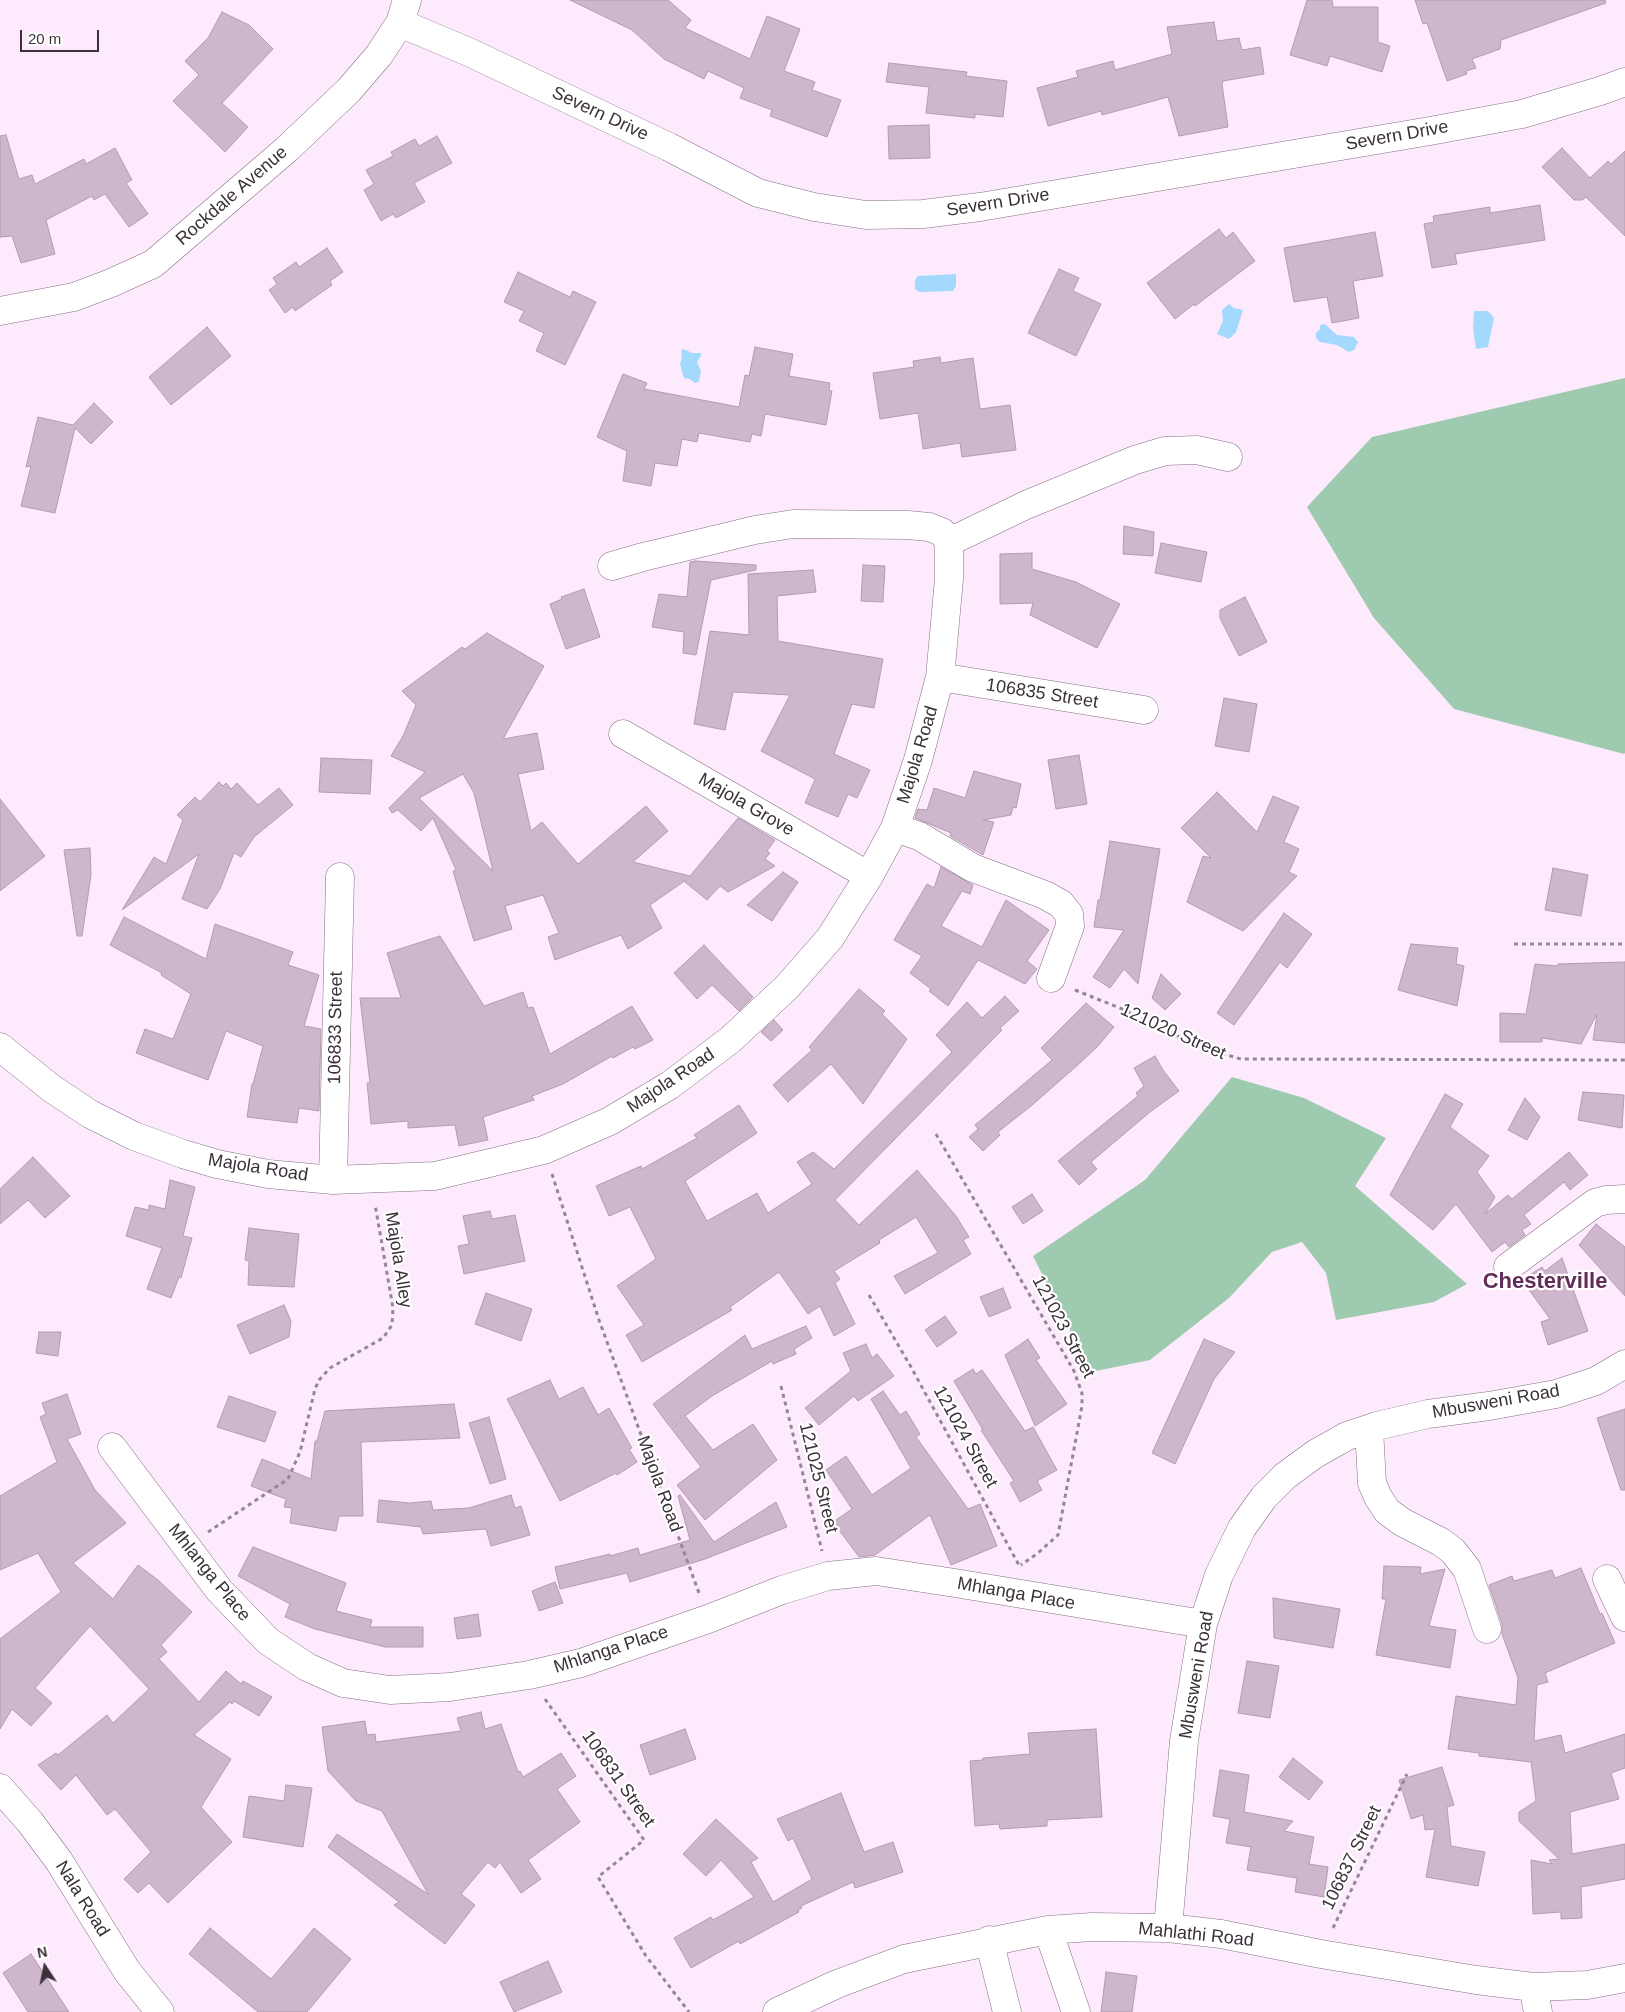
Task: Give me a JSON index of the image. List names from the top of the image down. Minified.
{"streets":{"street":["Severn Drive","Rockdale Avenue","106835 Street","Majola Road","Majola Grove","106833 Street","Mbusweni Road","Mhlanga Place","Nala Road","Mahlathi Road"],"path":["121020 Street","Majola Alley","121023 Street","121024 Street","121025 Street","106831 Street","106837 Street"]},"crossings":[["Severn Drive","Rockdale Avenue"],["106835 Street","Majola Road"],["Majola Road","Majola Grove"],["Majola Road","106833 Street"],["Majola Road","Majola Alley"],["Majola Road","Mhlanga Place"],["Majola Alley","Mhlanga Place"],["121023 Street","121024 Street"],["Mbusweni Road","Mhlanga Place"],["Mbusweni Road","Mahlathi Road"],["121024 Street","Mhlanga Place"],["121025 Street","Mhlanga Place"],["Mhlanga Place","106831 Street"],["106837 Street","Mahlathi Road"]],"districts":["Chesterville"],"scale_bar":"20 m","north":"top"}
